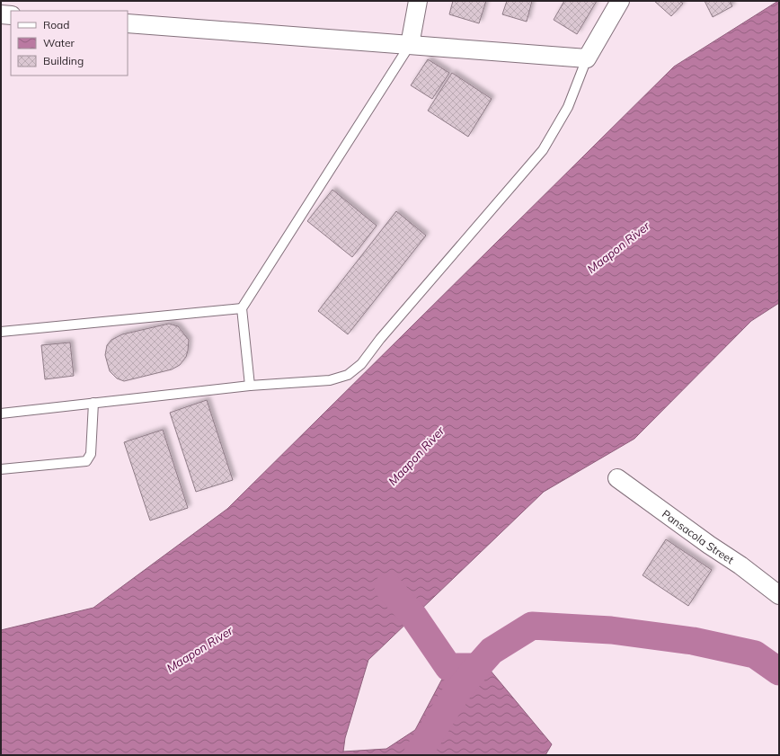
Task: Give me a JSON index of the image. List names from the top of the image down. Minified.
{"streets":{"street":["Pansacola Street"]},"water":["Maapon River"],"legend":["Road","Water","Building"]}
